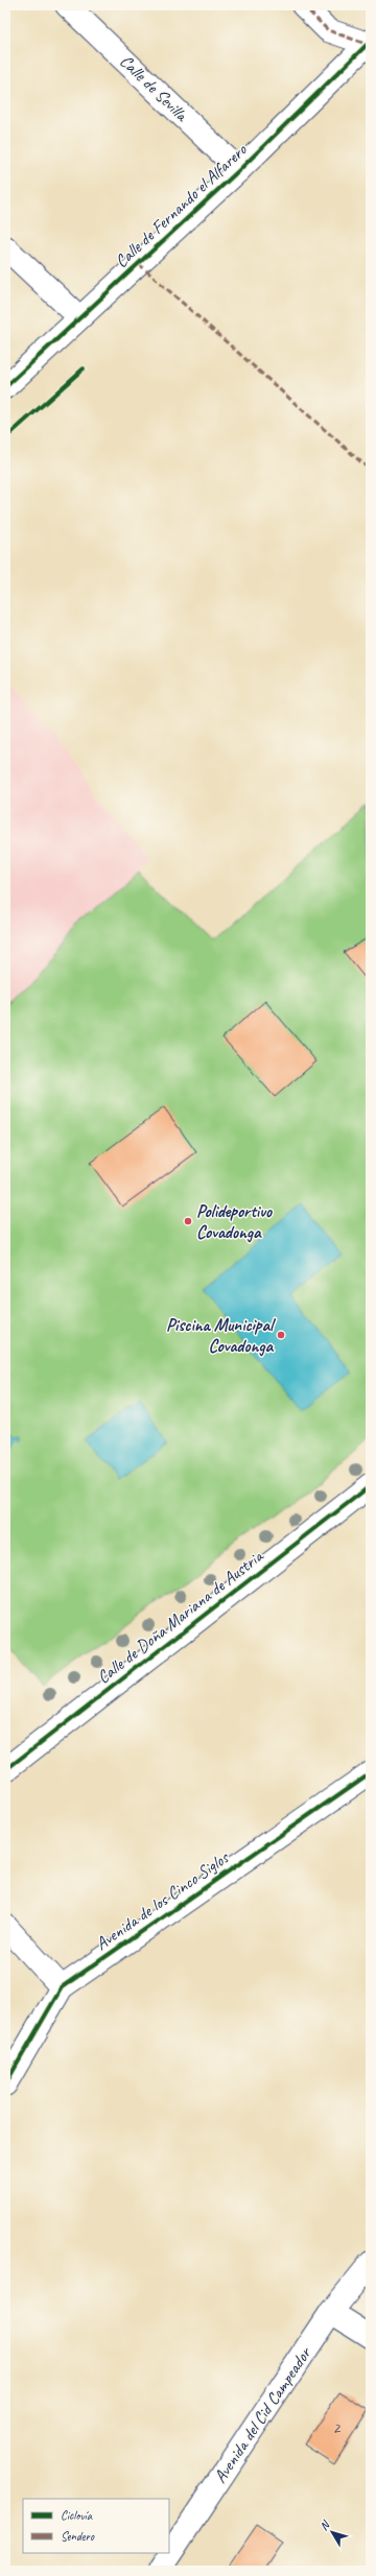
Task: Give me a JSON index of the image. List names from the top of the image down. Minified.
{"streets":{"street":["Calle de Sevilla","Calle de Fernando el Alfarero","Calle de Doña Mariana de Austria","Avenida de los Cinco Siglos","Avenida del Cid Campeador"]},"crossings":[["Calle de Sevilla","Calle de Fernando el Alfarero"]],"places":["Polideportivo Covadonga","Piscina Municipal Covadonga"],"house_numbers":["2"],"legend":["Ciclovía","Sendero"],"north":"top left"}
